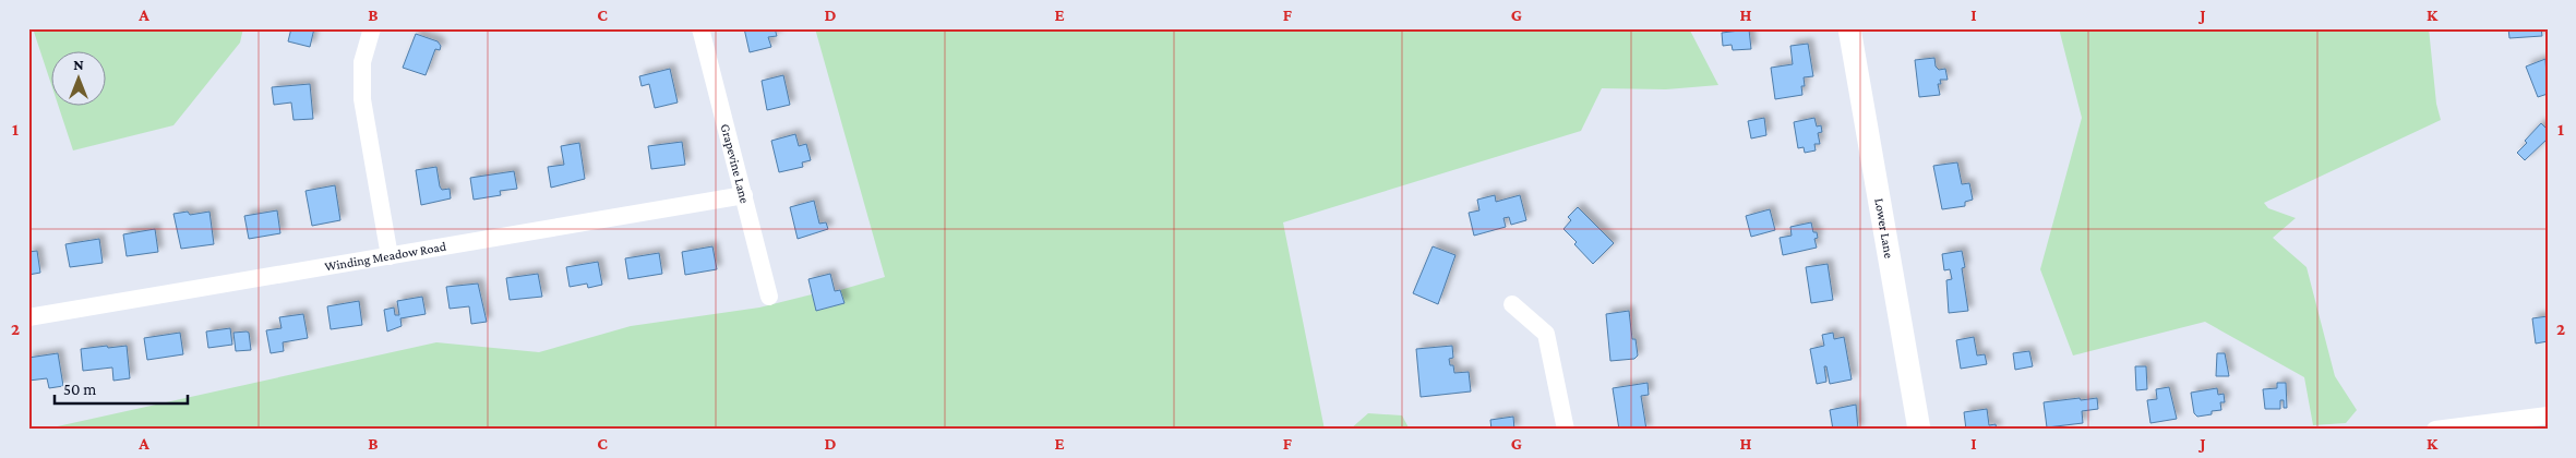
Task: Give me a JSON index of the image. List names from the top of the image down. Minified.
{"streets":{"street":["Grapevine Lane","Lower Lane","Winding Meadow Road"]},"crossings":[["Grapevine Lane","Winding Meadow Road"]],"scale_bar":"50 m","north":"top","grid":{"columns":["A","B","C","D","E","F","G","H","I","J","K"],"rows":["1","2"]}}
